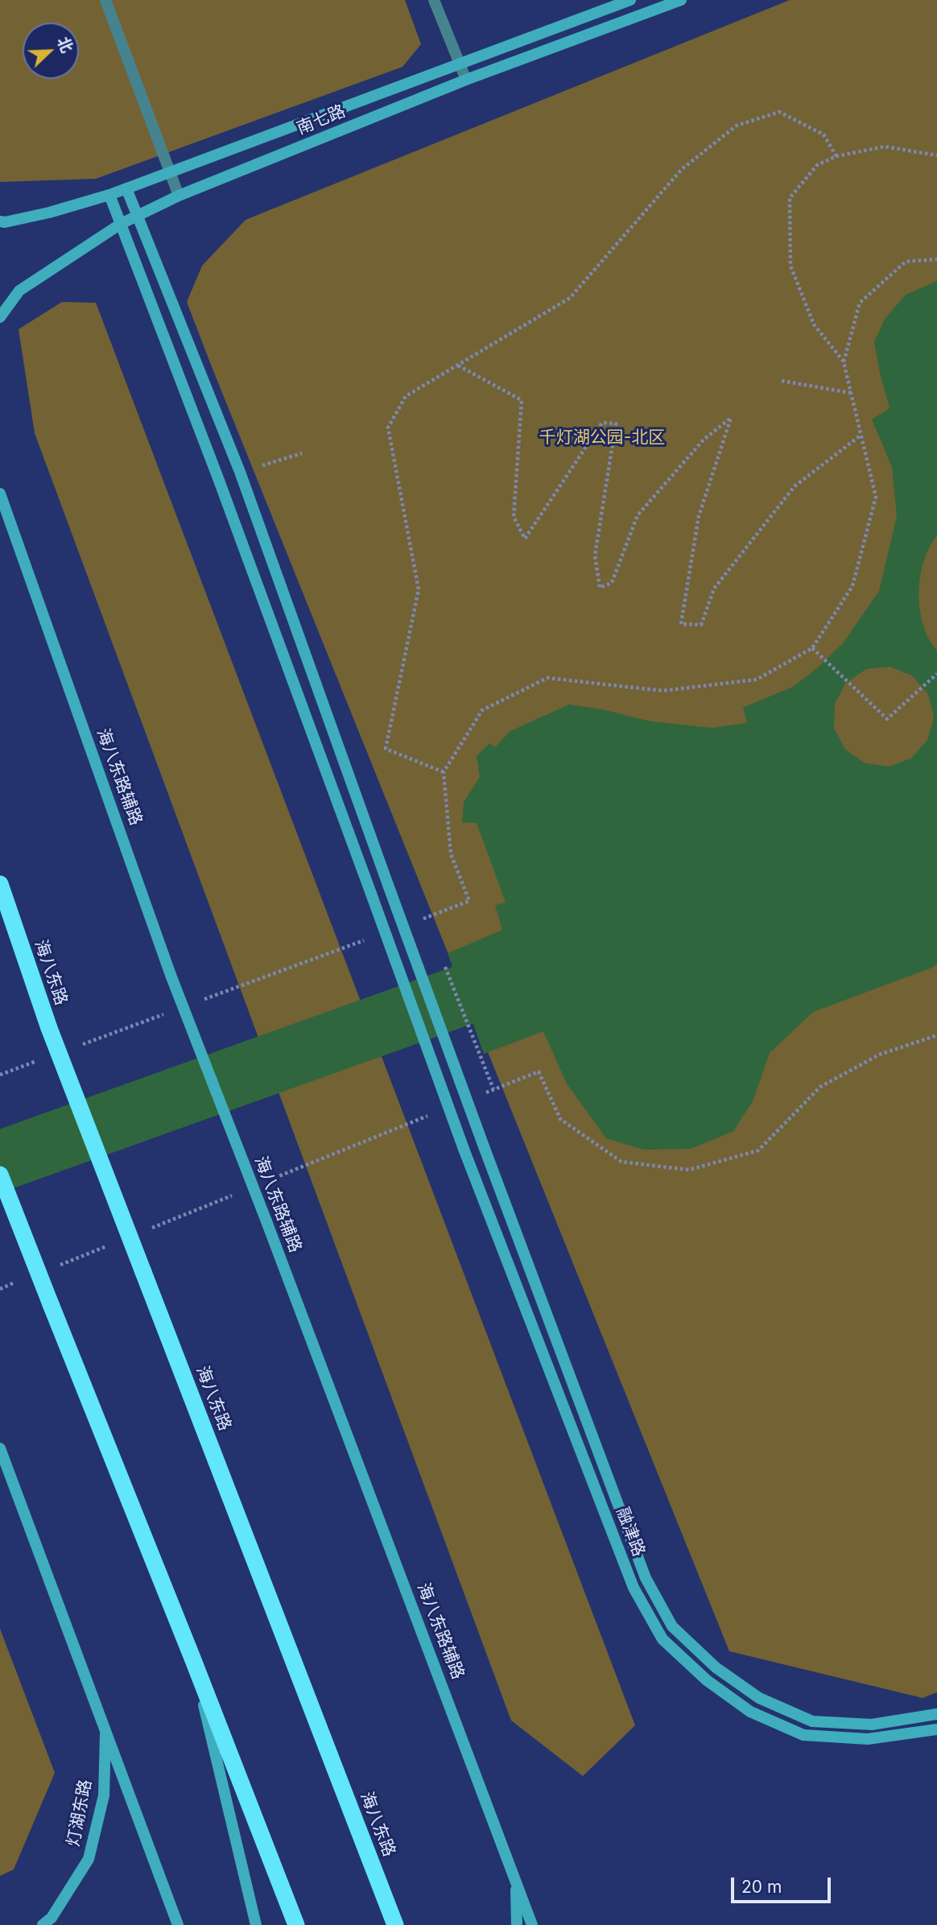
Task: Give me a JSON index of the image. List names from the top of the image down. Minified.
{"streets":{"highway":["海八东路"],"street":["南七路","海八东路辅路","融津路","灯湖东路"]},"crossings":[["南七路","融津路"]],"parks":["千灯湖公园-北区"],"scale_bar":"20 m","north":"top right"}
